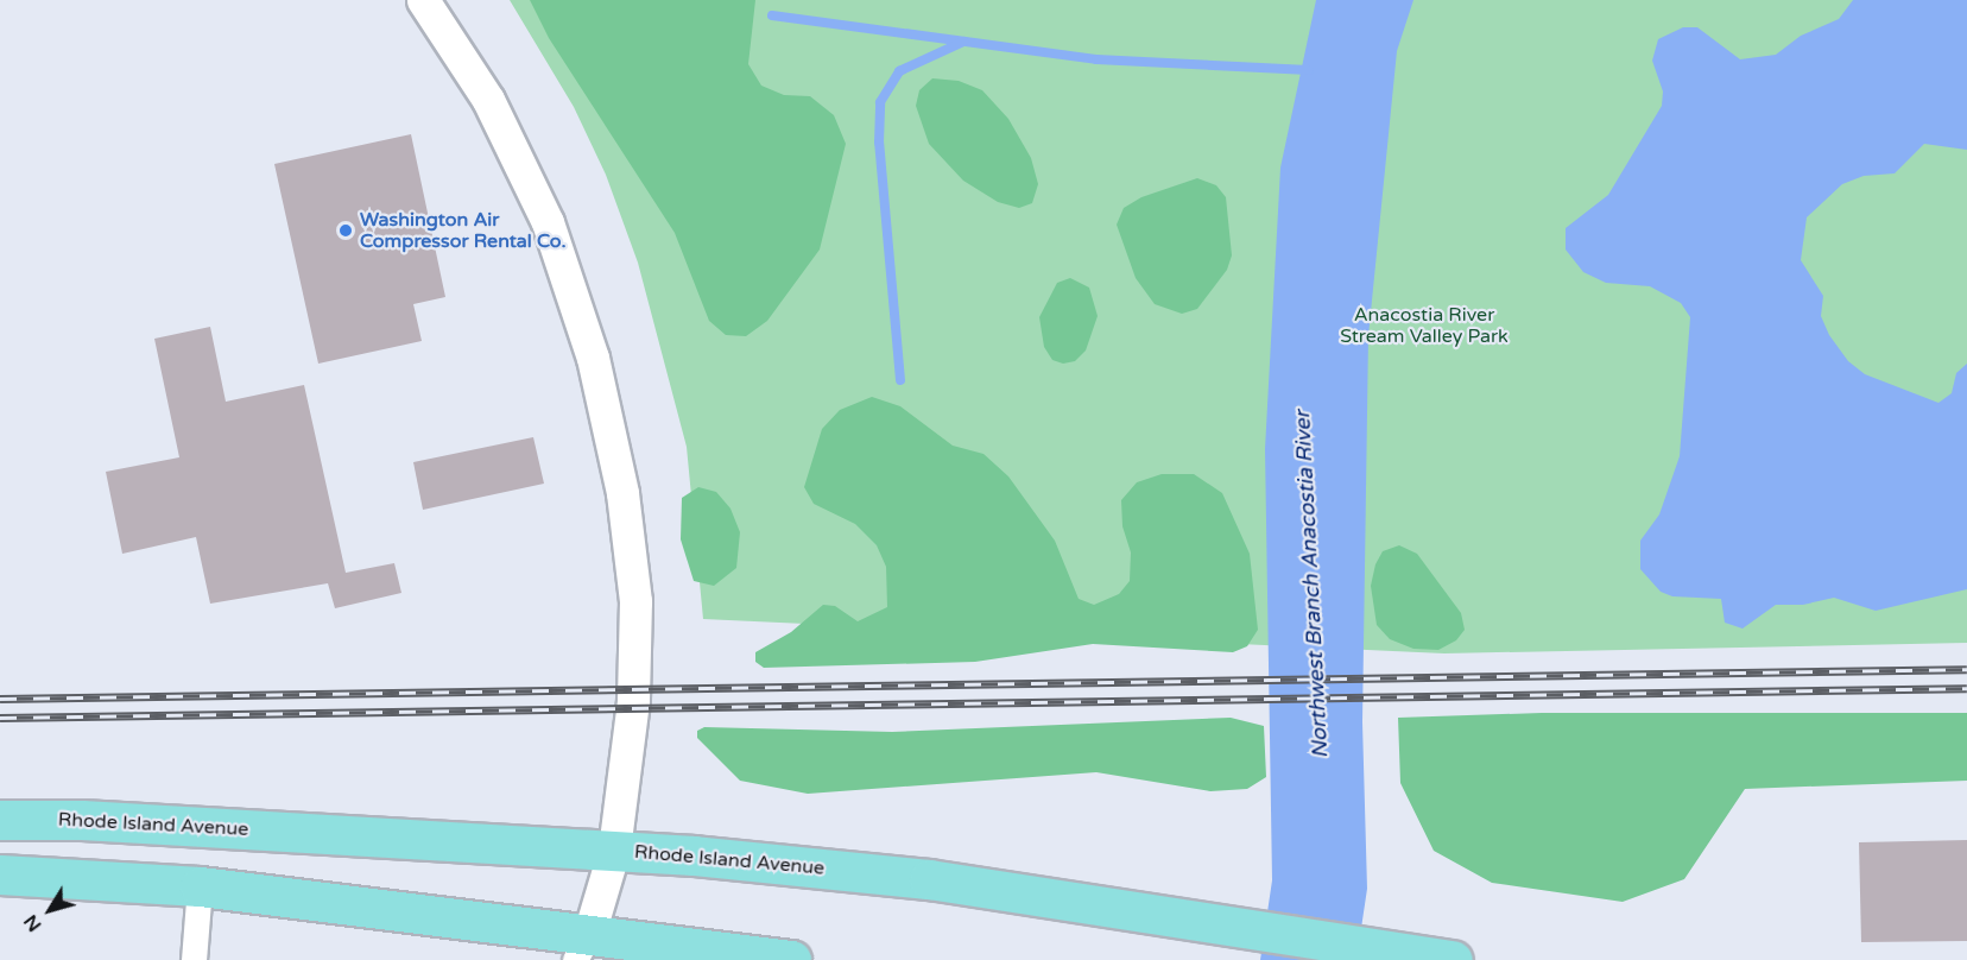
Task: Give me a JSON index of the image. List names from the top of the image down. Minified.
{"streets":{"main road":["Rhode Island Avenue"]},"water":["Northwest Branch Anacostia River"],"parks":["Anacostia River Stream Valley Park"],"places":["Washington Air Compressor Rental Co."],"north":"bottom left"}
